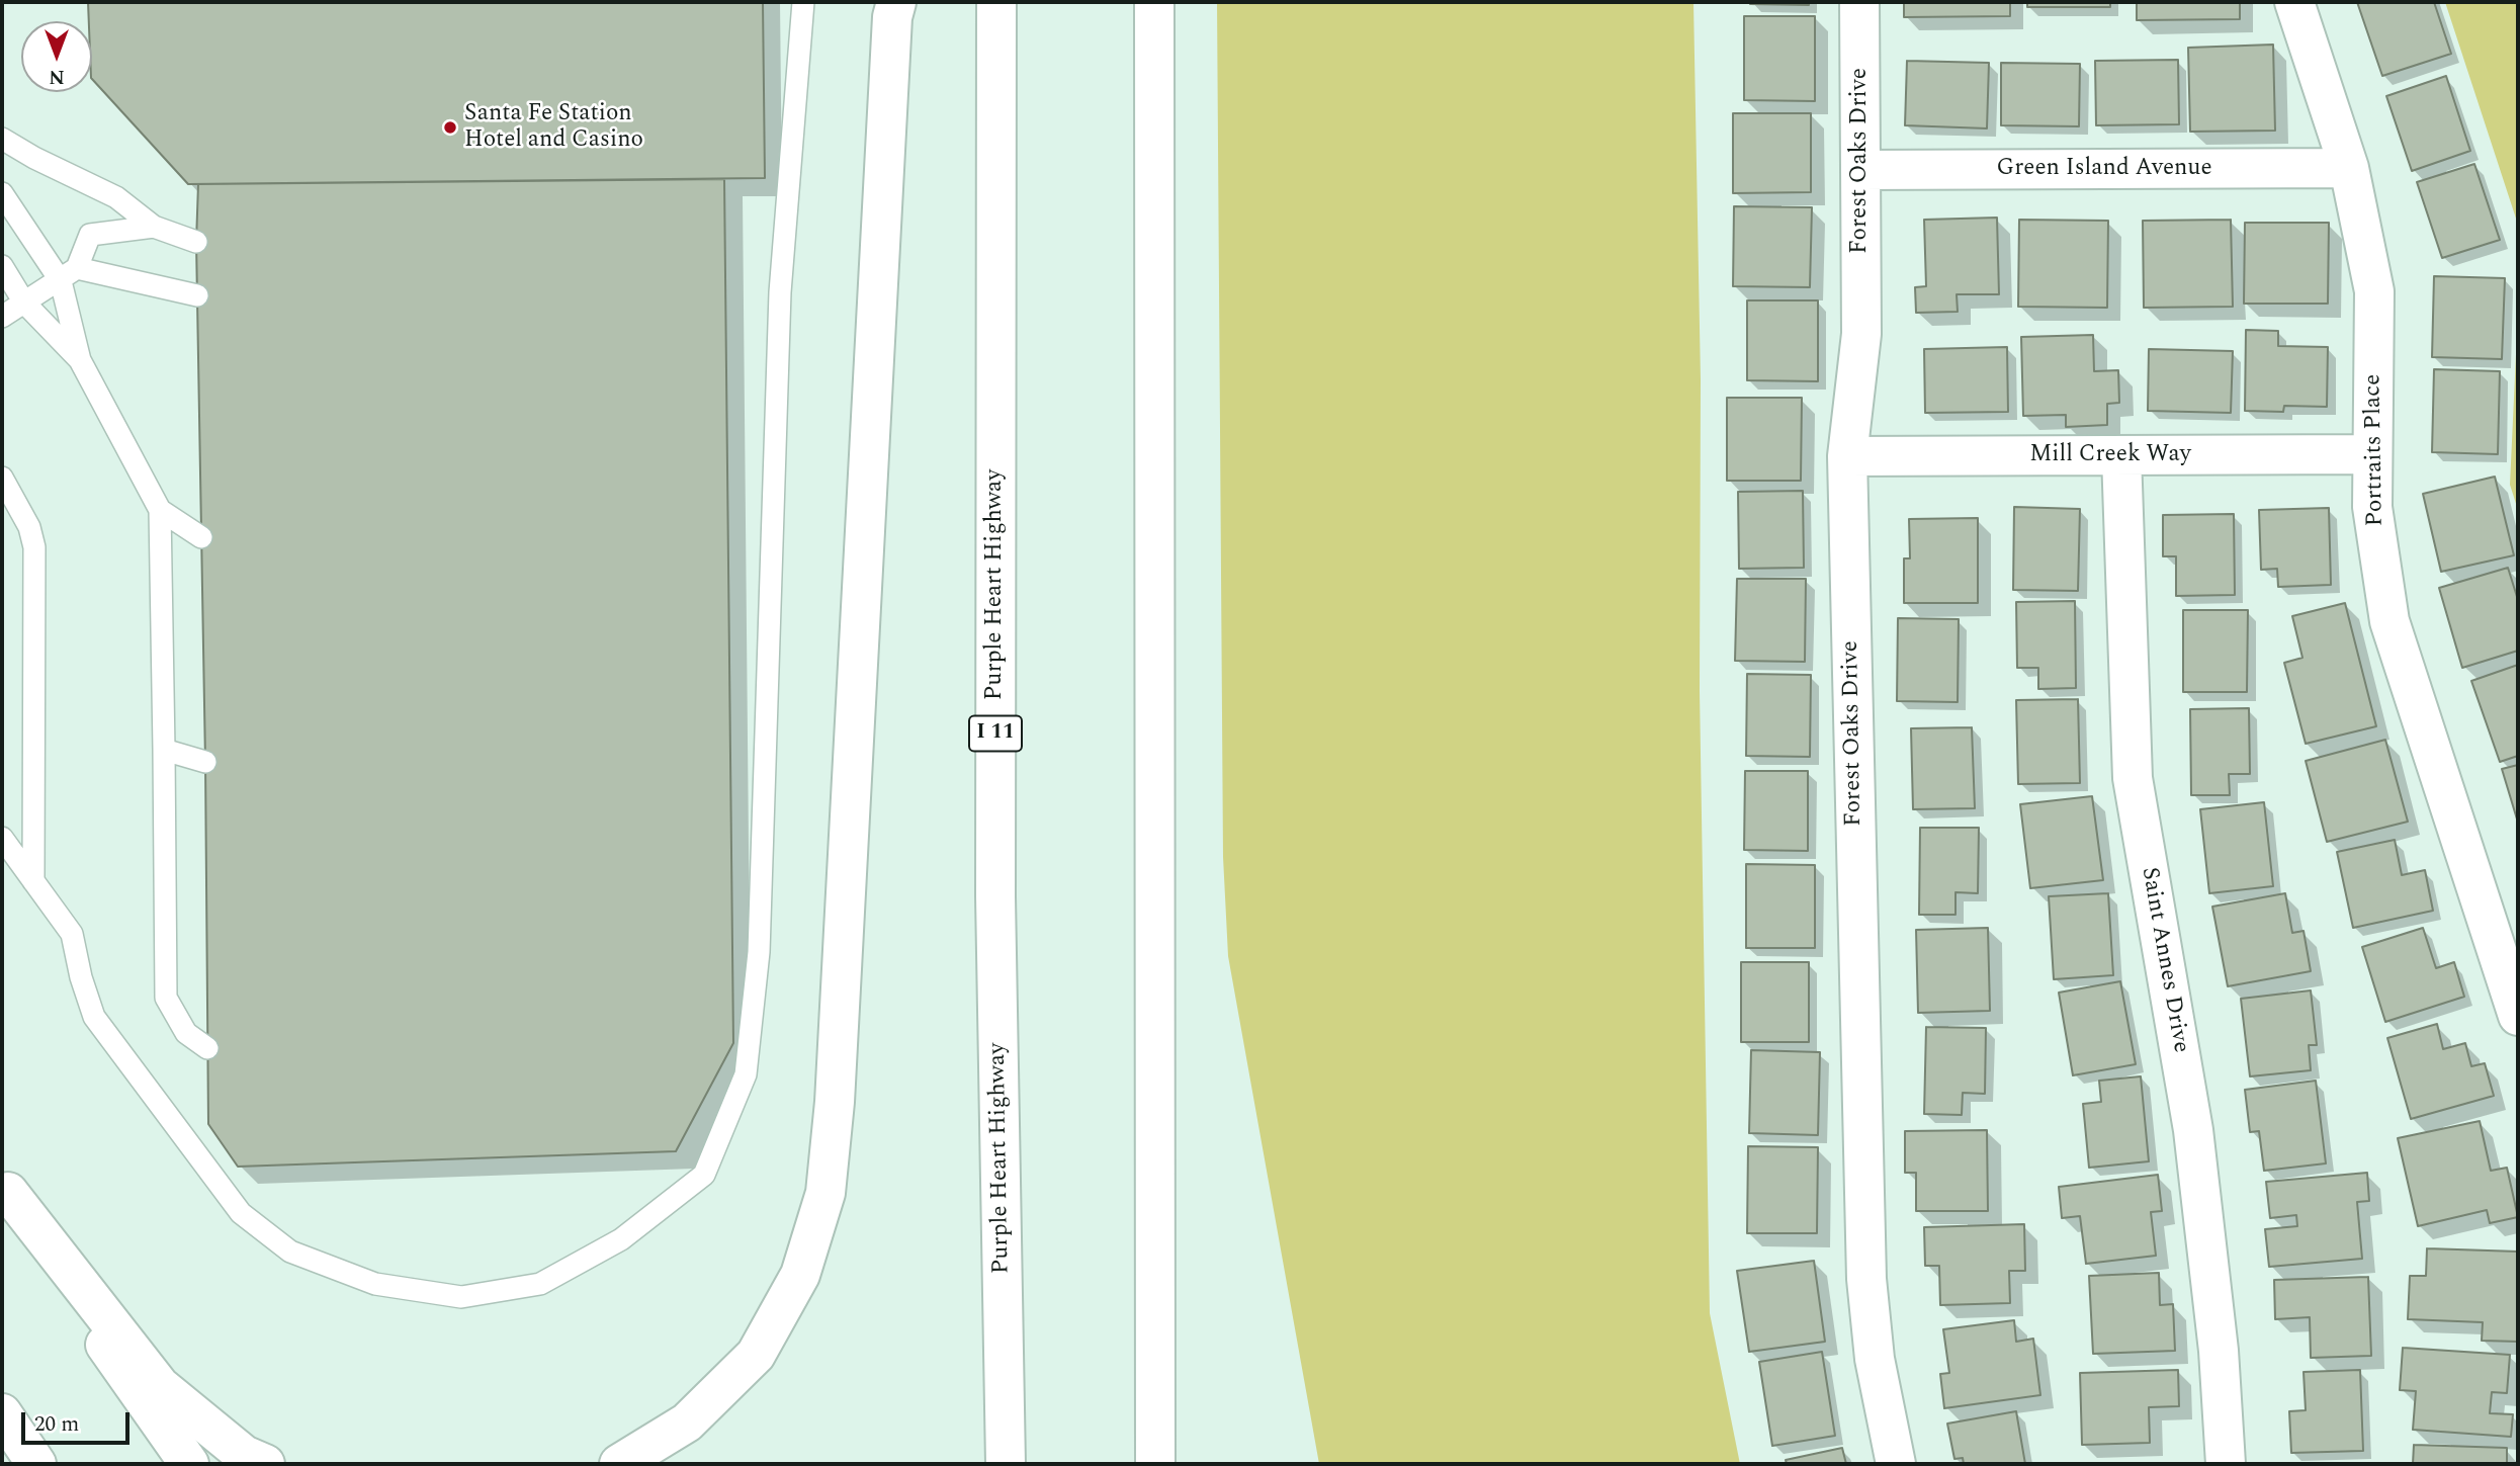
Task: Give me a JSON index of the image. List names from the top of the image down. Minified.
{"streets":{"main road":["Forest Oaks Drive","Green Island Avenue","Portraits Place","Mill Creek Way","Purple Heart Highway","I 11","Saint Annes Drive"]},"crossings":[["Forest Oaks Drive","Green Island Avenue"],["Forest Oaks Drive","Mill Creek Way"],["Green Island Avenue","Portraits Place"],["Portraits Place","Mill Creek Way"],["Mill Creek Way","Saint Annes Drive"]],"places":["Santa Fe Station Hotel and Casino"],"scale_bar":"20 m","north":"bottom"}
